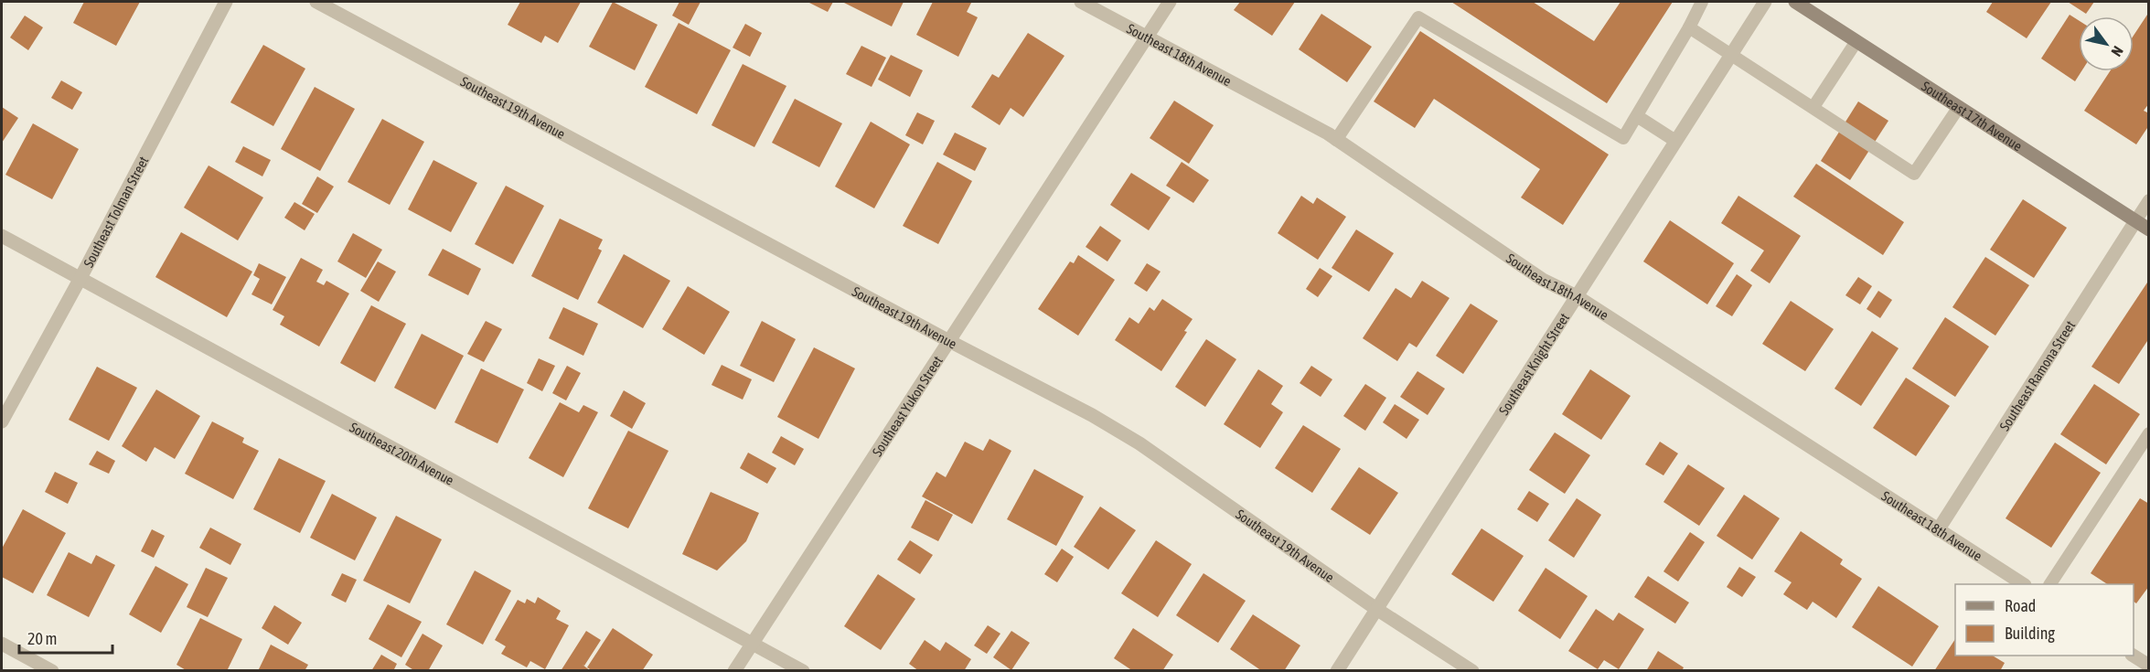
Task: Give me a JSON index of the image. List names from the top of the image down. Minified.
{"streets":{"street":["Southeast 18th Avenue","Southeast 19th Avenue","Southeast 17th Avenue","Southeast Tolman Street","Southeast Knight Street","Southeast Ramona Street","Southeast Yukon Street","Southeast 20th Avenue"]},"crossings":[["Southeast 18th Avenue","Southeast Knight Street"],["Southeast 18th Avenue","Southeast Ramona Street"],["Southeast 18th Avenue","Southeast Yukon Street"],["Southeast 19th Avenue","Southeast Knight Street"],["Southeast 19th Avenue","Southeast Yukon Street"],["Southeast 17th Avenue","Southeast Ramona Street"],["Southeast Tolman Street","Southeast 20th Avenue"],["Southeast Yukon Street","Southeast 20th Avenue"]],"legend":["Road","Building"],"scale_bar":"20 m","north":"bottom right"}
